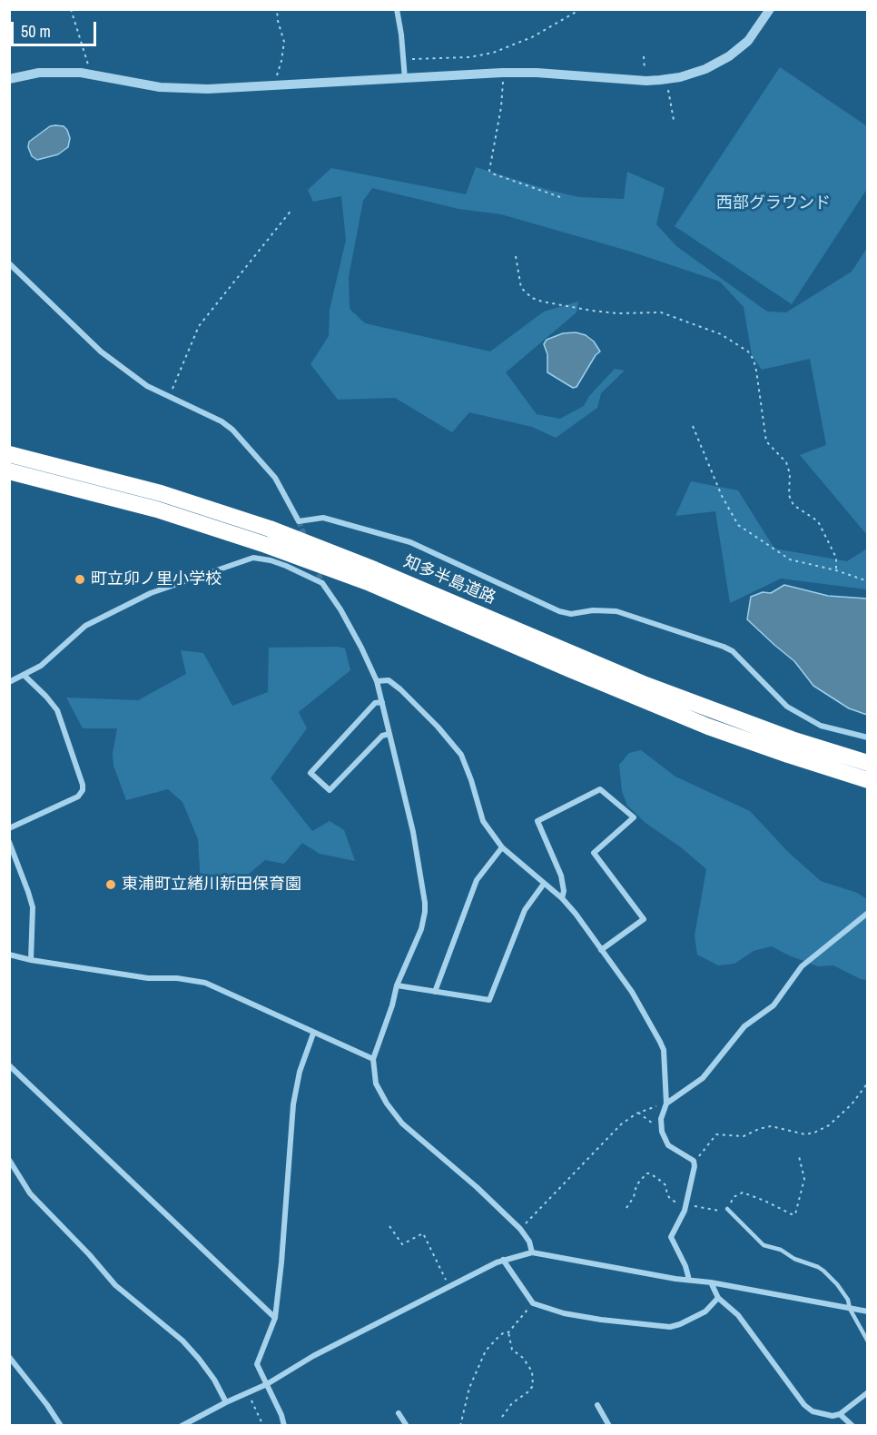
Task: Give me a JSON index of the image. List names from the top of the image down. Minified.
{"streets":{"highway":["知多半島道路"]},"parks":["西部グラウンド"],"places":["町立卯ノ里小学校","東浦町立緒川新田保育園"],"scale_bar":"50 m"}
